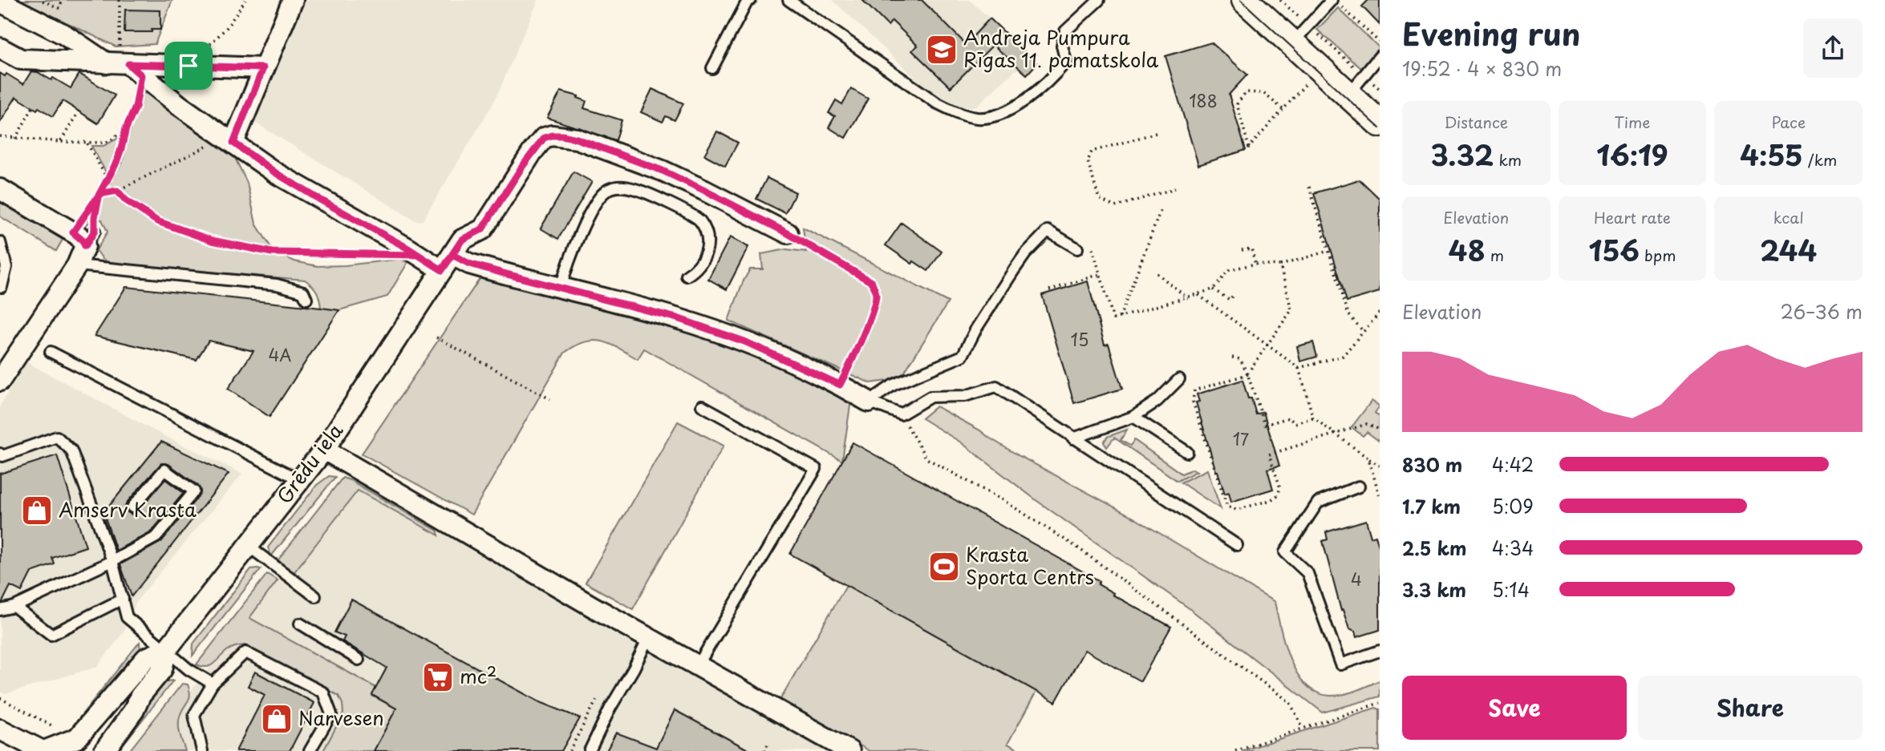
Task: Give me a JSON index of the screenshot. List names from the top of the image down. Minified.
{"streets":{"street":["Grēdu iela"]},"places":{"school or university":["Andreja Pumpura Rīgas 11. pamatskola"],"shop":["Amserv Krasta","Narvesen"],"sports":["Krasta Sporta Centrs"],"supermarket":["mc²"]},"house_numbers":["188","15","4A","17","4"],"page":{"heading":["Evening run","19:52 · 4 × 830 m"],"stats":[["Distance","3.32 km"],["Time","16:19"],["Pace","4:55 /km"],["Elevation","48 m"],["Heart rate","156 bpm"],["kcal","244"]],"chart":["Elevation","26–36 m"],"list":[{"name":"830 m","note":"4:42"},{"name":"1.7 km","note":"5:09"},{"name":"2.5 km","note":"4:34"},{"name":"3.3 km","note":"5:14"}],"buttons":["Save","Share"]}}
